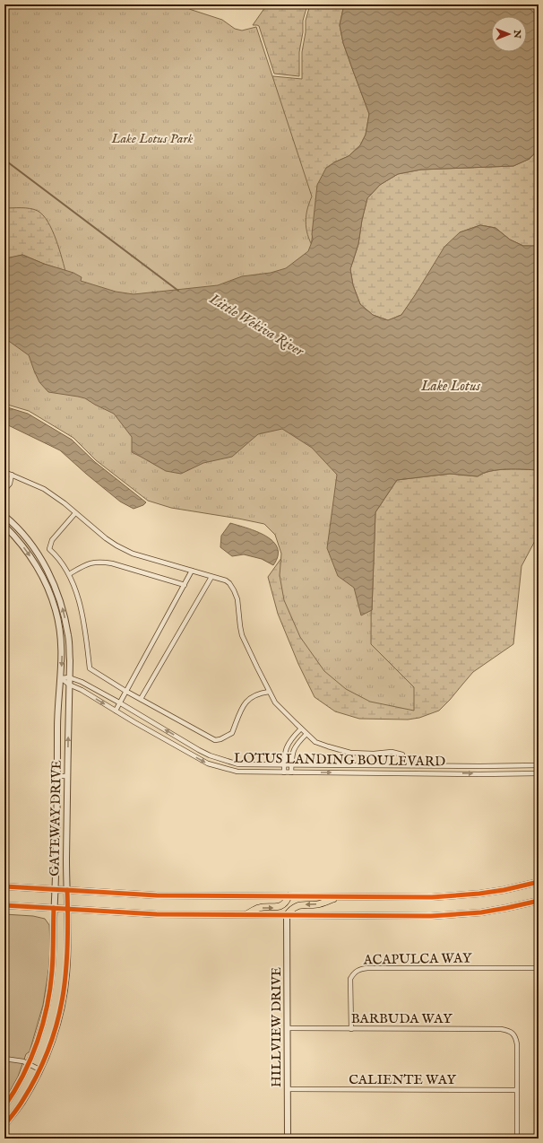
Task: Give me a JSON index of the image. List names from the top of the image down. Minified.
{"streets":{"street":["LOTUS LANDING BOULEVARD","GATEWAY DRIVE","ACAPULCA WAY","BARBUDA WAY","HILLVIEW DRIVE","CALIENTE WAY"]},"crossings":[["LOTUS LANDING BOULEVARD","GATEWAY DRIVE"],["ACAPULCA WAY","BARBUDA WAY"],["BARBUDA WAY","HILLVIEW DRIVE"],["BARBUDA WAY","CALIENTE WAY"],["HILLVIEW DRIVE","CALIENTE WAY"]],"water":["Little Wekiva River","Lake Lotus"],"parks":["Lake Lotus Park"],"north":"right"}
